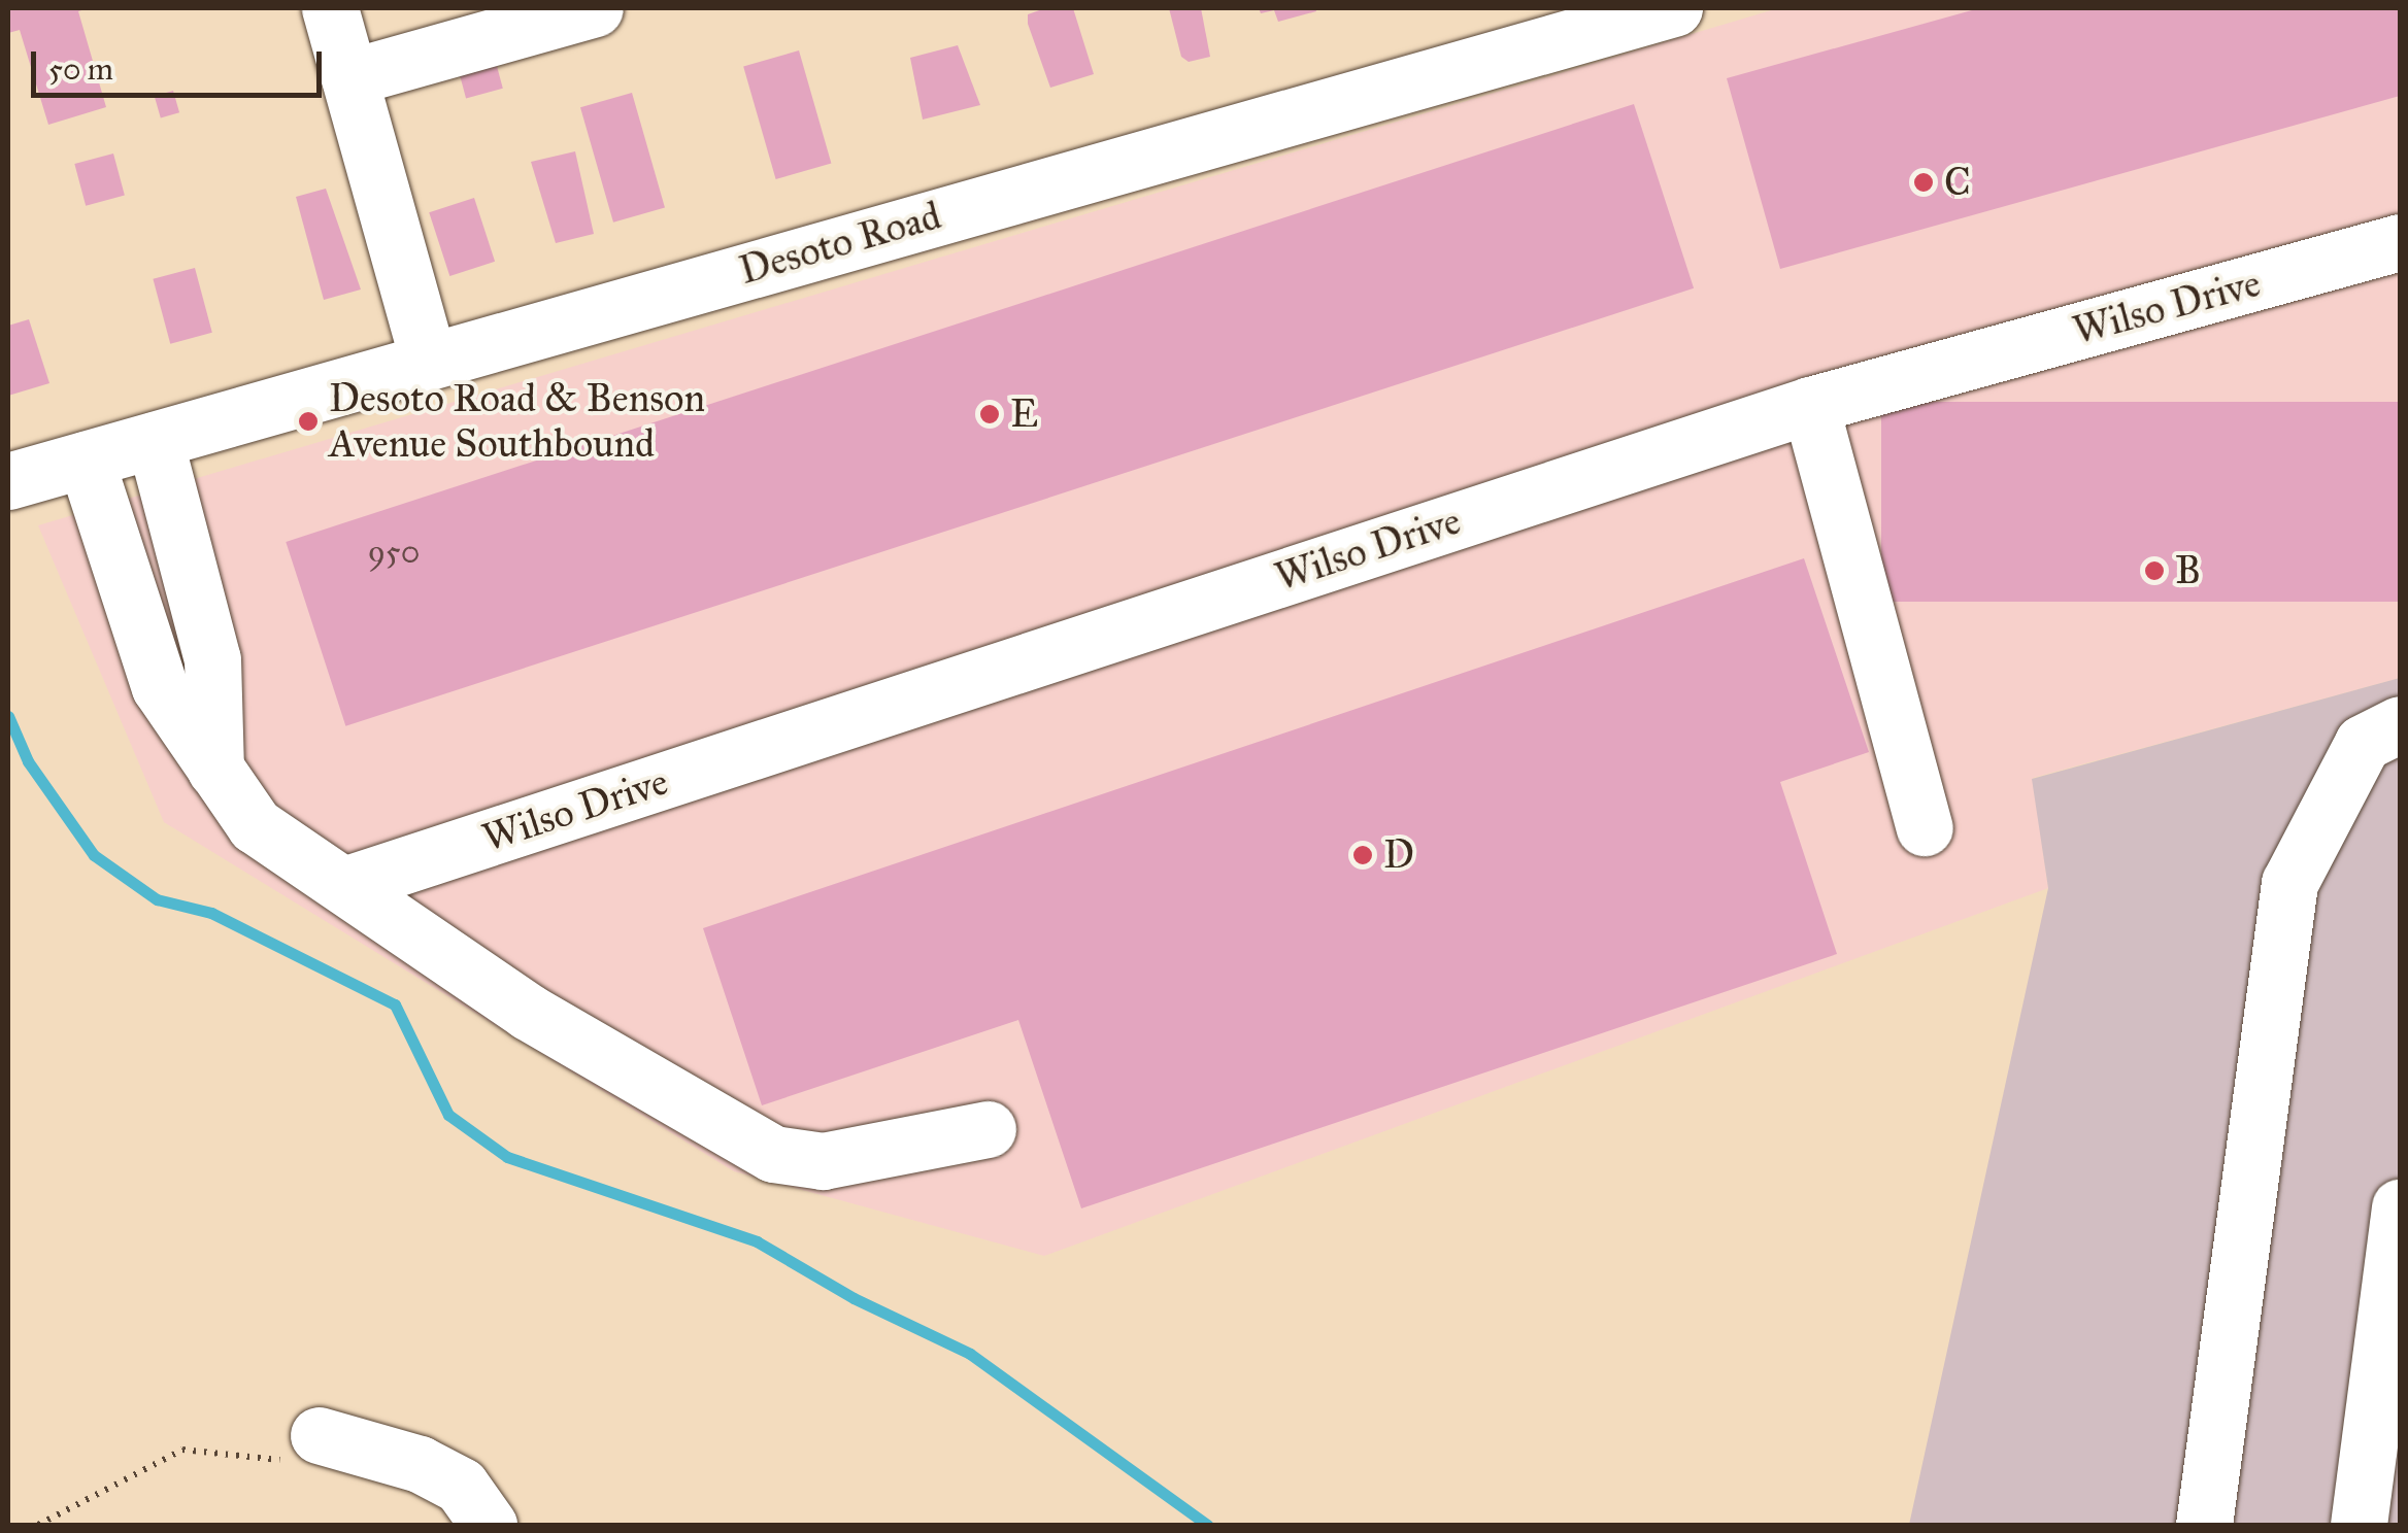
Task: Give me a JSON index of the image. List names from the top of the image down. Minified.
{"streets":{"street":["Desoto Road","Wilso Drive"]},"places":["C","E","Desoto Road & Benson Avenue Southbound","B","D"],"house_numbers":["950"],"scale_bar":"50 m"}
